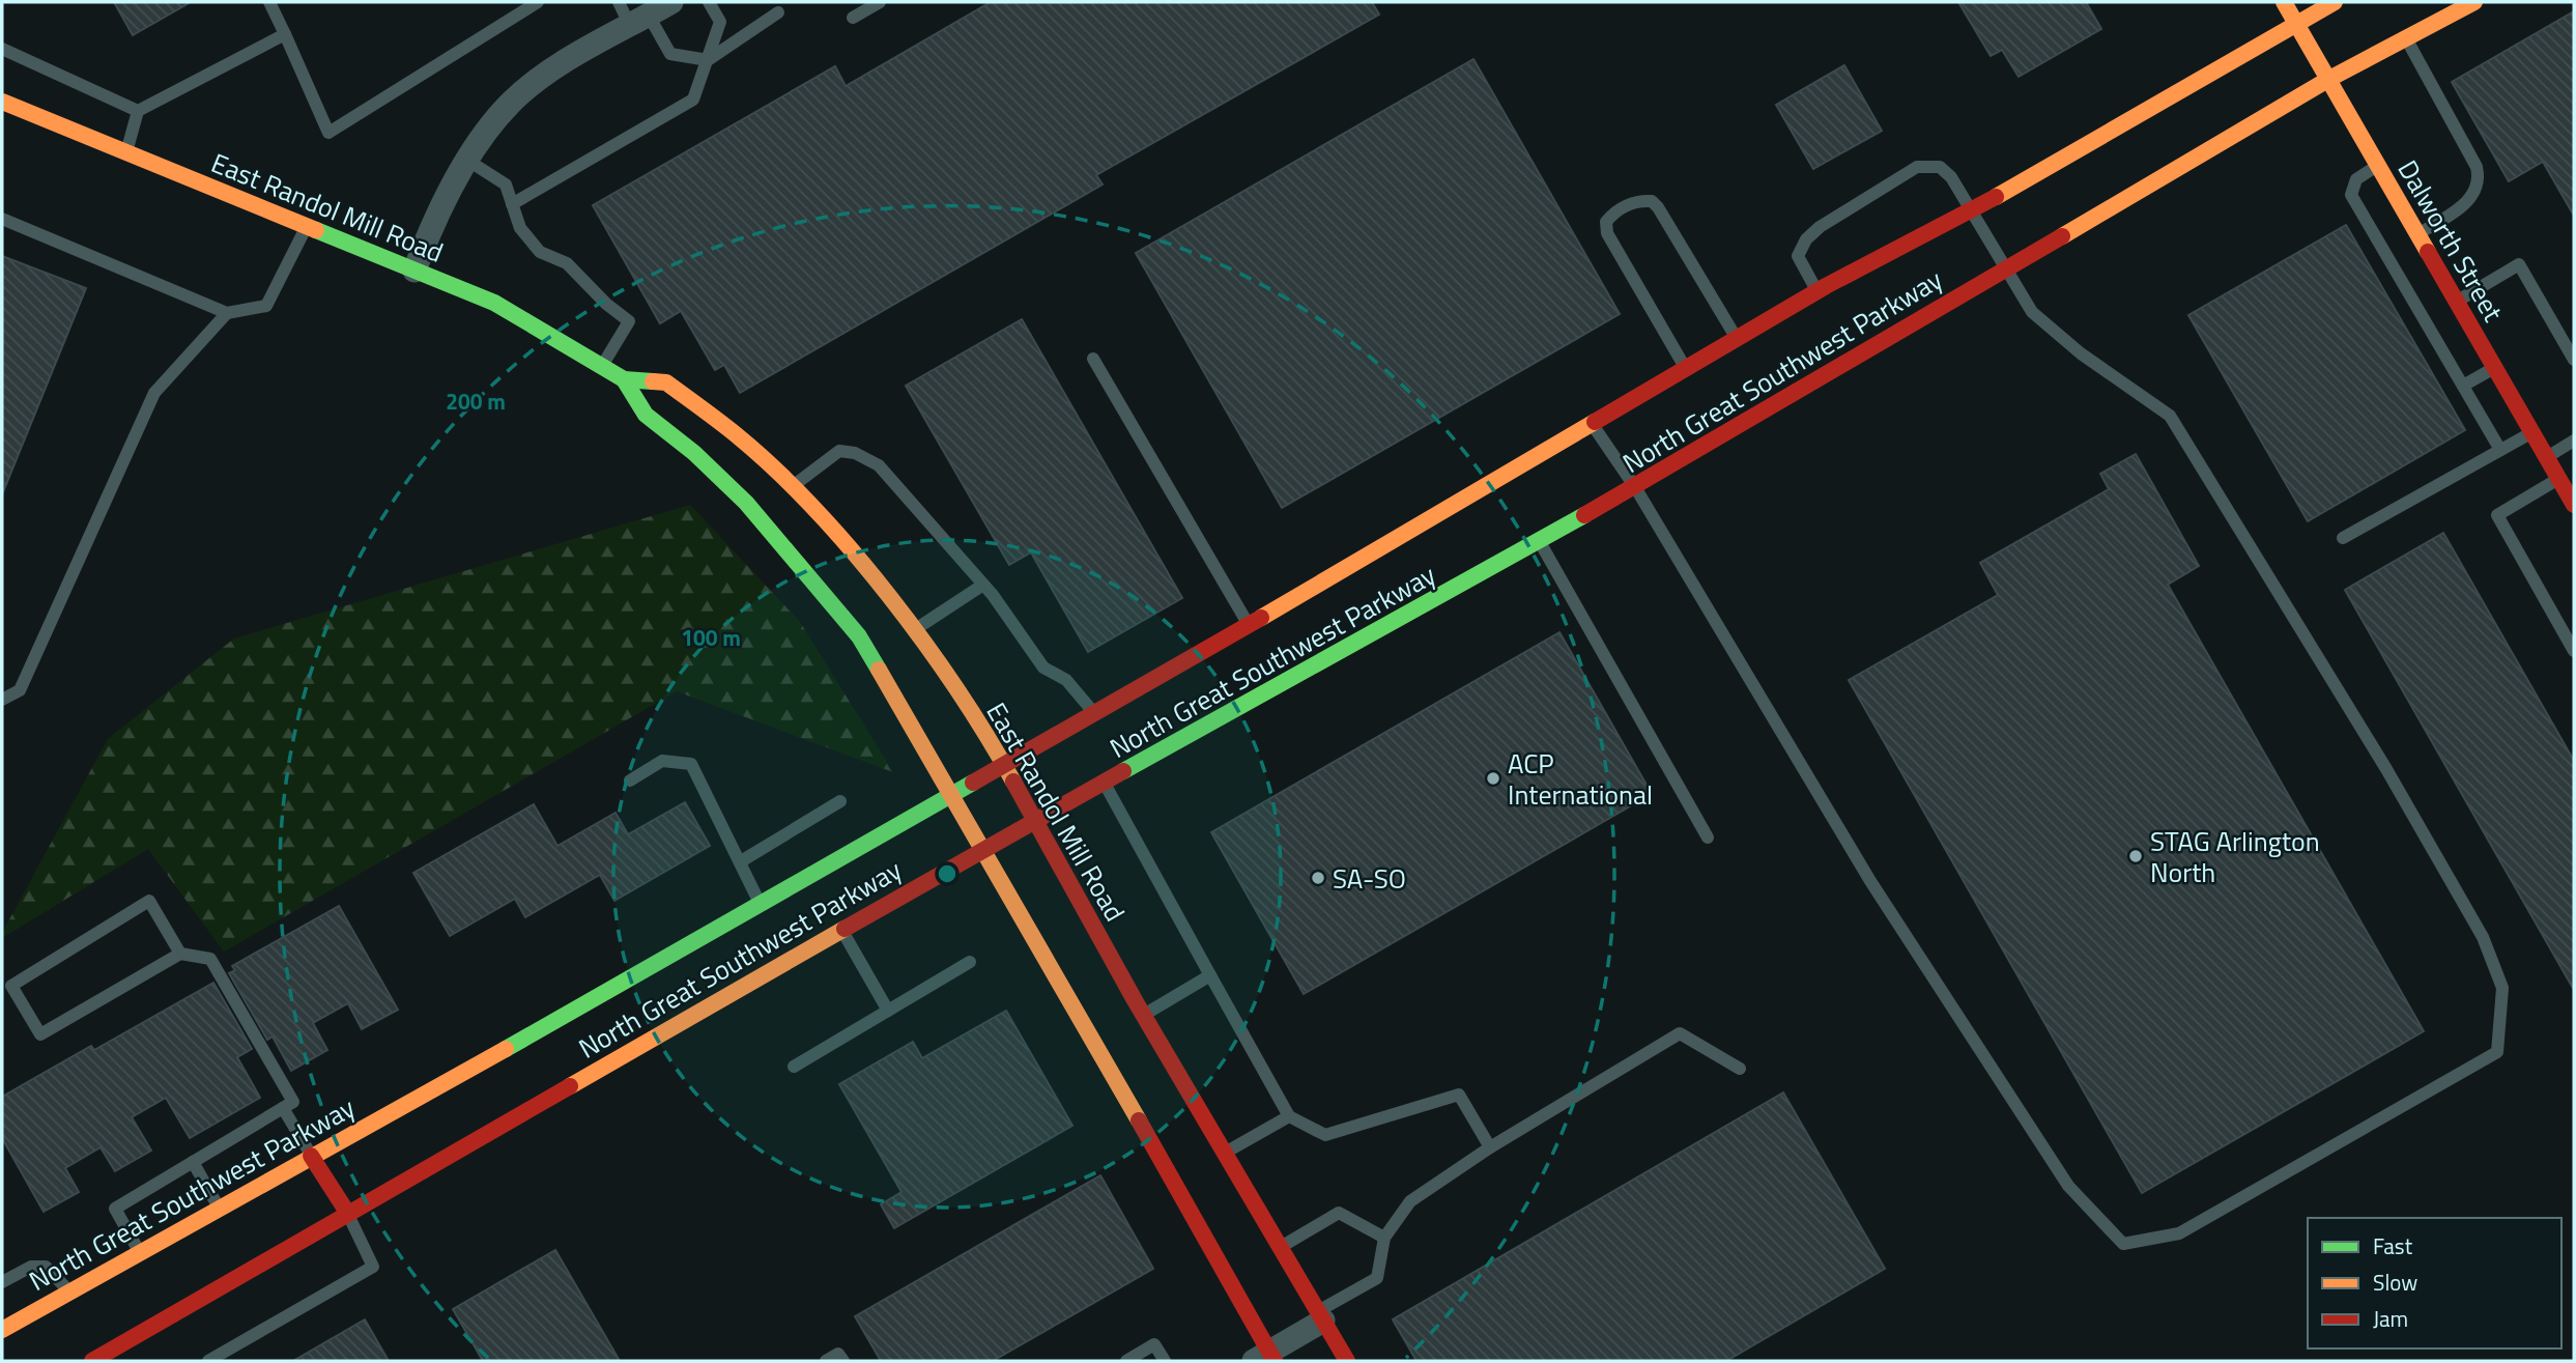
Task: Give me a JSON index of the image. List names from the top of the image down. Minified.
{"streets":{"main road":["East Randol Mill Road","Dalworth Street","North Great Southwest Parkway"]},"crossings":[["East Randol Mill Road","North Great Southwest Parkway"],["Dalworth Street","North Great Southwest Parkway"]],"places":["ACP International","STAG Arlington North","SA-SO"],"legend":["Fast","Slow","Jam"],"rings":["200 m","100 m"]}
